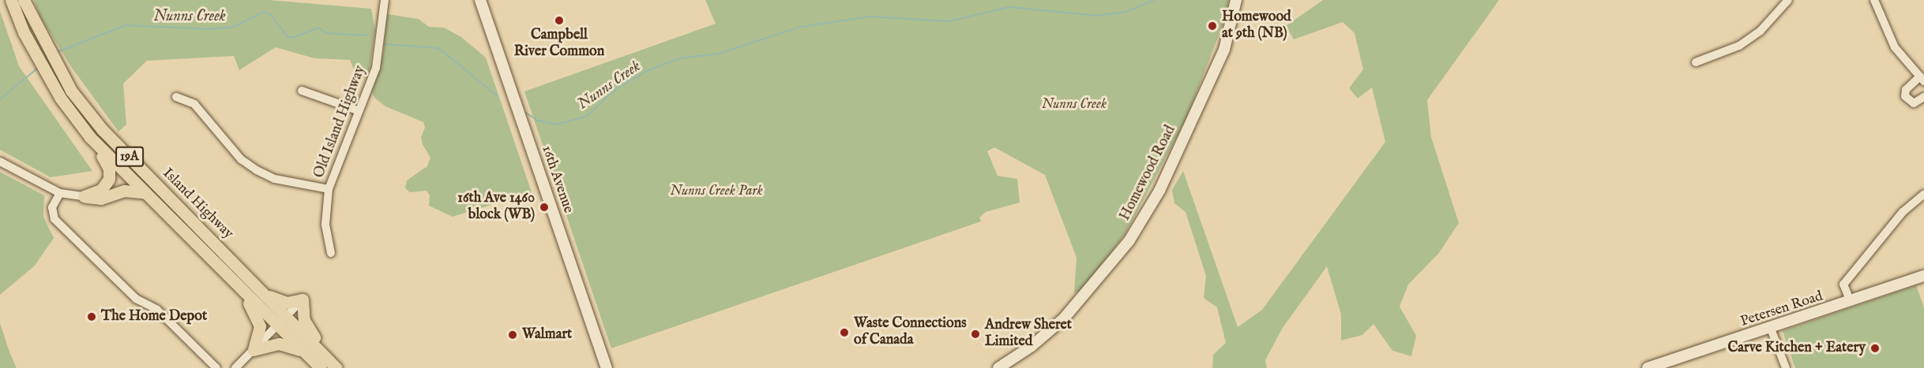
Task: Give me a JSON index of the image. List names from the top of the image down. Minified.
{"streets":{"main road":["19A","Island Highway"],"street":["Old Island Highway","Homewood Road","16th Avenue","Petersen Road"]},"water":["Nunns Creek"],"parks":["Nunns Creek","Nunns Creek Park"],"places":["Campbell River Common","Homewood at 9th (NB)","16th Ave 1460 block (WB)","The Home Depot","Waste Connections of Canada","Andrew Sheret Limited","Walmart","Carve Kitchen + Eatery"]}
